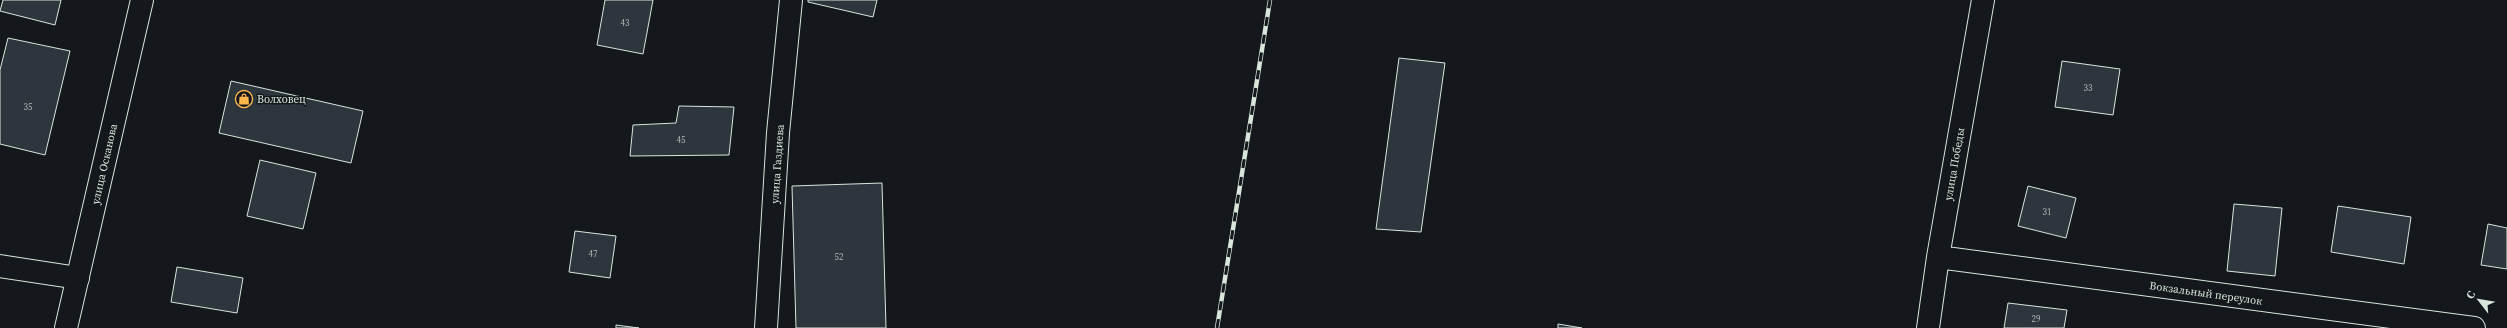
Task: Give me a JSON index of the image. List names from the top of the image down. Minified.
{"streets":{"street":["улица Осканова","улица Газдиева","улица Победы","Вокзальный переулок"]},"crossings":[["улица Победы","Вокзальный переулок"]],"places":{"shop":["Волховец"]},"house_numbers":["43","33","35","45","31","47","52","29"],"north":"top left"}
